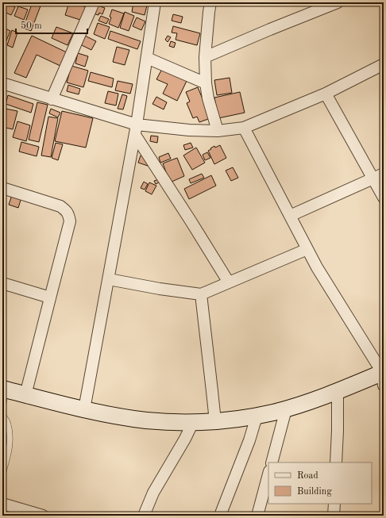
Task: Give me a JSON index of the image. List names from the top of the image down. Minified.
{"legend":["Road","Building"],"scale_bar":"50 m"}
